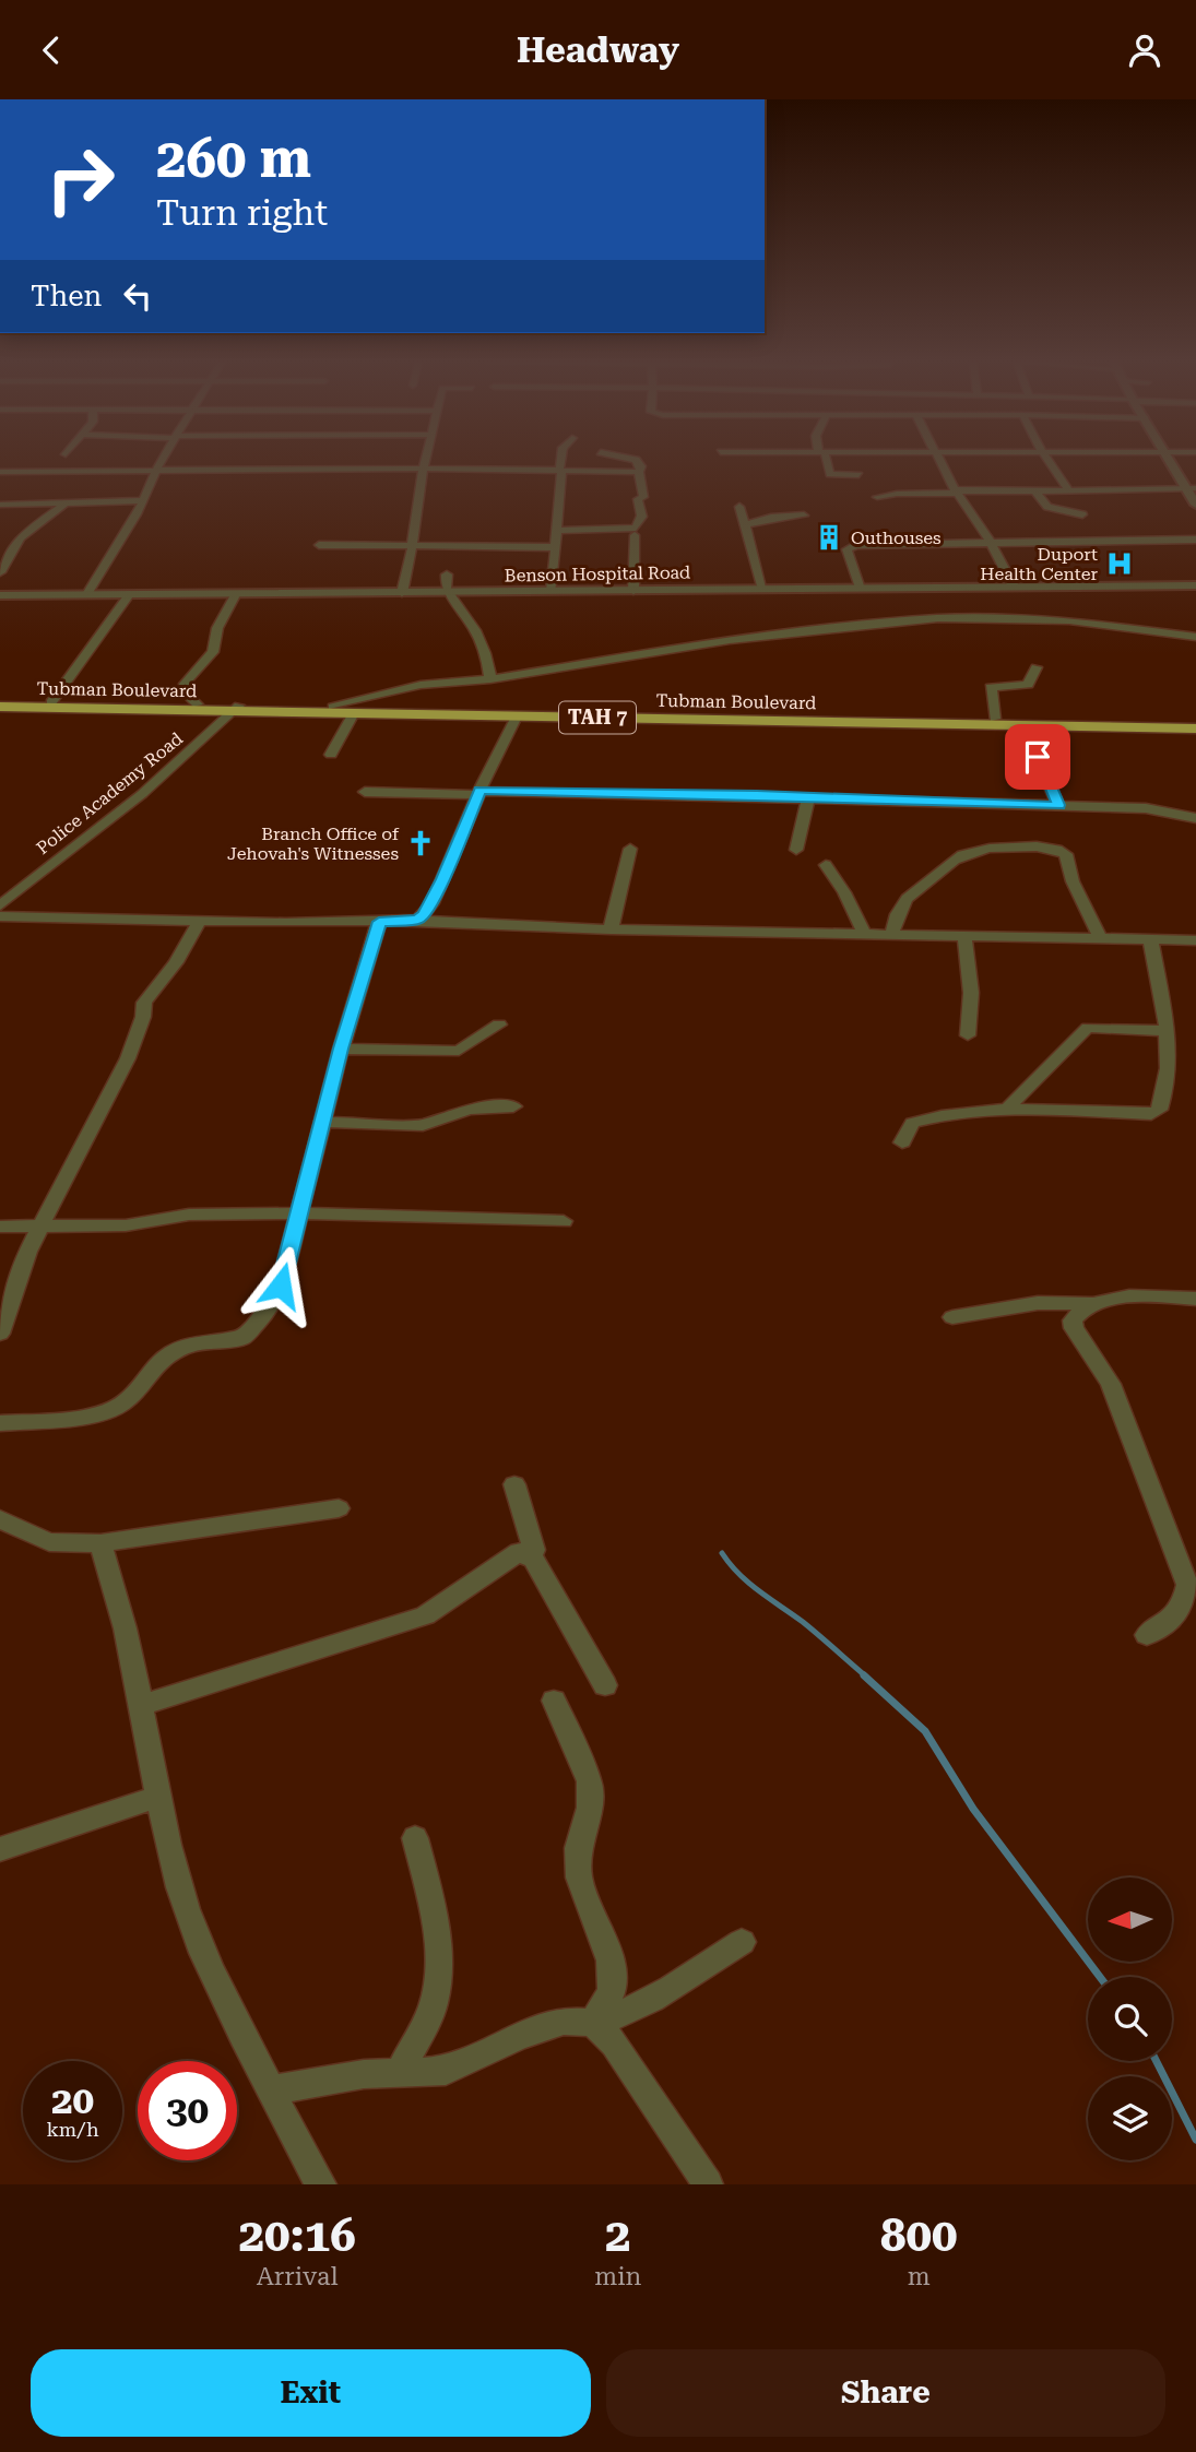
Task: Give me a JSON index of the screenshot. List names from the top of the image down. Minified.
{"streets":{"highway":["Tubman Boulevard","TAH 7"],"street":["Benson Hospital Road","Police Academy Road"]},"crossings":[["Tubman Boulevard","Police Academy Road"]],"places":{"building":["Outhouses"],"hospital":["Duport Health Center"],"church":["Branch Office of Jehovah's Witnesses"]},"north":"left","page":{"header":"Headway","turn":["260 m","Turn right"],"then":"Then","speed":"20 km/h","limit":"30","eta":["20:16","Arrival","2","min","800","m"],"buttons":["Exit","Share"]}}
